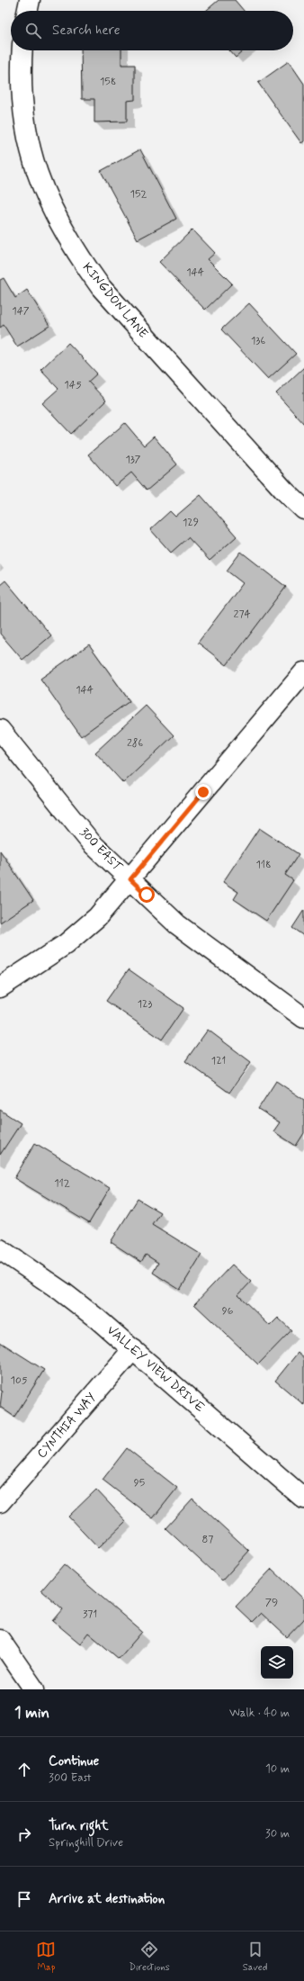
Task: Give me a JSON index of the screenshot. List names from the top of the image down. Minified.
{"streets":{"street":["KINGDON LANE","300 EAST","VALLEY VIEW DRIVE","CYNTHIA WAY"]},"crossings":[["VALLEY VIEW DRIVE","CYNTHIA WAY"]],"house_numbers":["158","152","144","147","136","145","137","129","274","144","286","118","123","121","112","96","105","95","87","79","371"],"page":{"search":"Search here","heading":["1 min","Walk · 40 m"],"list":[["Continue","300 East","10 m"],["Turn right","Springhill Drive","30 m"],"Arrive at destination"],"nav":["Map","Directions","Saved"]}}
